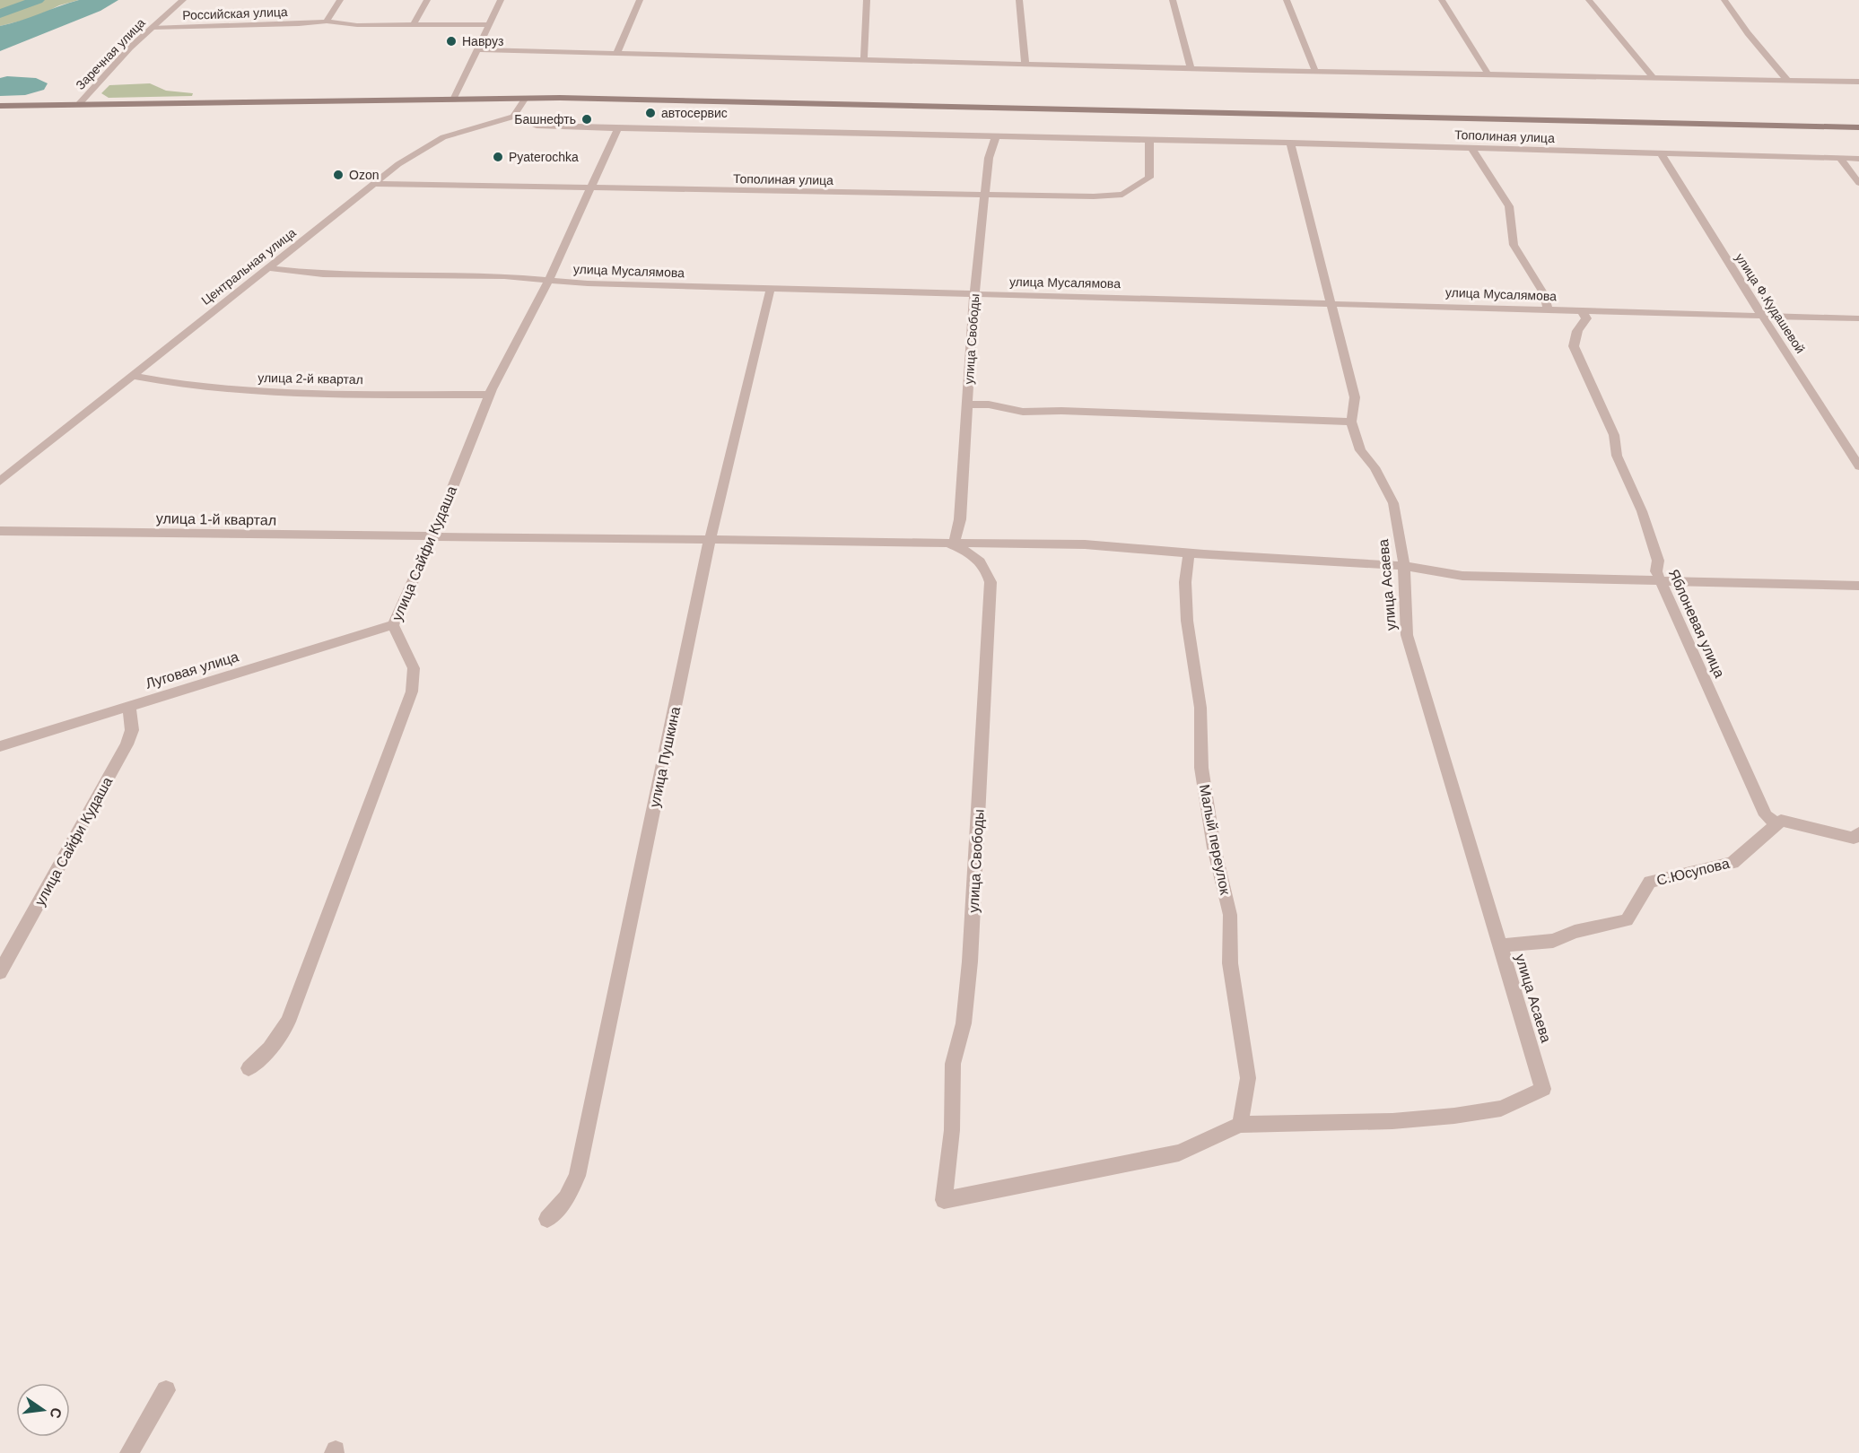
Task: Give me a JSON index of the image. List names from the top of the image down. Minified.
{"streets":{"street":["Российская улица","Заречная улица","Тополиная улица","Центральная улица","улица Мусалямова","улица Ф.Кудашевой","улица Свободы","улица 2-й квартал","улица 1-й квартал","улица Сайфи Кудаша","улица Асаева","Яблоневая улица","Луговая улица","улица Пушкина","Малый переулок","С.Юсупова"]},"crossings":[["Российская улица","Заречная улица"],["Тополиная улица","Центральная улица"],["Тополиная улица","улица Ф.Кудашевой"],["Тополиная улица","улица Свободы"],["Тополиная улица","улица Сайфи Кудаша"],["Тополиная улица","улица Асаева"],["Центральная улица","улица Мусалямова"],["Центральная улица","улица 2-й квартал"],["улица Мусалямова","улица Ф.Кудашевой"],["улица Мусалямова","улица Свободы"],["улица Мусалямова","улица Сайфи Кудаша"],["улица Мусалямова","улица Асаева"],["улица Мусалямова","Яблоневая улица"],["улица Мусалямова","улица Пушкина"],["улица Свободы","улица 1-й квартал"],["улица Свободы","улица Асаева"],["улица Свободы","Малый переулок"],["улица 2-й квартал","улица Сайфи Кудаша"],["улица 1-й квартал","улица Сайфи Кудаша"],["улица 1-й квартал","улица Асаева"],["улица 1-й квартал","Яблоневая улица"],["улица 1-й квартал","улица Пушкина"],["улица 1-й квартал","Малый переулок"],["улица Сайфи Кудаша","Луговая улица"],["улица Асаева","Малый переулок"],["улица Асаева","С.Юсупова"],["Яблоневая улица","С.Юсупова"]],"places":["Навруз","автосервис","Башнефть","Pyaterochka","Ozon"],"north":"right"}
